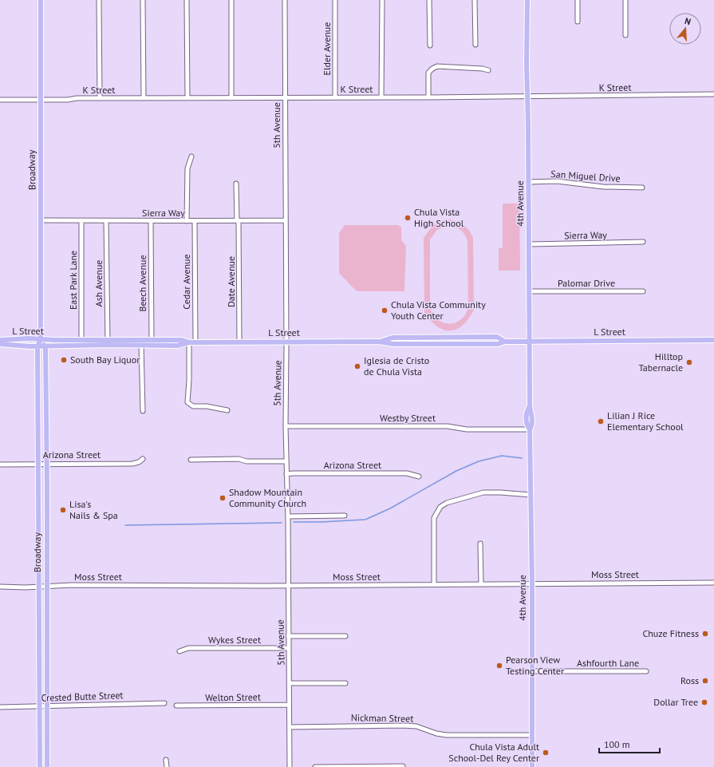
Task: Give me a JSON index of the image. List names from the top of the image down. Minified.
{"streets":{"main road":["Broadway","4th Avenue","L Street"],"street":["Elder Avenue","K Street","5th Avenue","San Miguel Drive","Sierra Way","East Park Lane","Cedar Avenue","Date Avenue","Ash Avenue","Beech Avenue","Palomar Drive","Westby Street","Arizona Street","Moss Street","Wykes Street","Ashfourth Lane","Crested Butte Street","Welton Street","Nickman Street"]},"crossings":[["Elder Avenue","K Street"],["K Street","5th Avenue"],["K Street","Broadway"],["K Street","4th Avenue"],["5th Avenue","Sierra Way"],["5th Avenue","L Street"],["5th Avenue","Westby Street"],["5th Avenue","Arizona Street"],["5th Avenue","Moss Street"],["5th Avenue","Wykes Street"],["5th Avenue","Welton Street"],["5th Avenue","Nickman Street"],["Broadway","Sierra Way"],["Broadway","L Street"],["Broadway","Arizona Street"],["Broadway","Moss Street"],["Broadway","Crested Butte Street"],["San Miguel Drive","4th Avenue"],["4th Avenue","Sierra Way"],["4th Avenue","Palomar Drive"],["4th Avenue","L Street"],["4th Avenue","Westby Street"],["4th Avenue","Moss Street"],["4th Avenue","Ashfourth Lane"],["4th Avenue","Nickman Street"],["Sierra Way","East Park Lane"],["Sierra Way","Cedar Avenue"],["Sierra Way","Date Avenue"],["Sierra Way","Ash Avenue"],["Sierra Way","Beech Avenue"],["East Park Lane","L Street"],["Cedar Avenue","L Street"],["Date Avenue","L Street"],["Ash Avenue","L Street"],["Beech Avenue","L Street"]],"places":["Chula Vista High School","Chula Vista Community Youth Center","South Bay Liquor","Hilltop Tabernacle","Iglesia de Cristo de Chula Vista","Lilian J Rice Elementary School","Shadow Mountain Community Church","Lisa's Nails & Spa","Chuze Fitness","Pearson View Testing Center","Ross","Dollar Tree","Chula Vista Adult School-Del Rey Center"],"scale_bar":"100 m","north":"top"}
